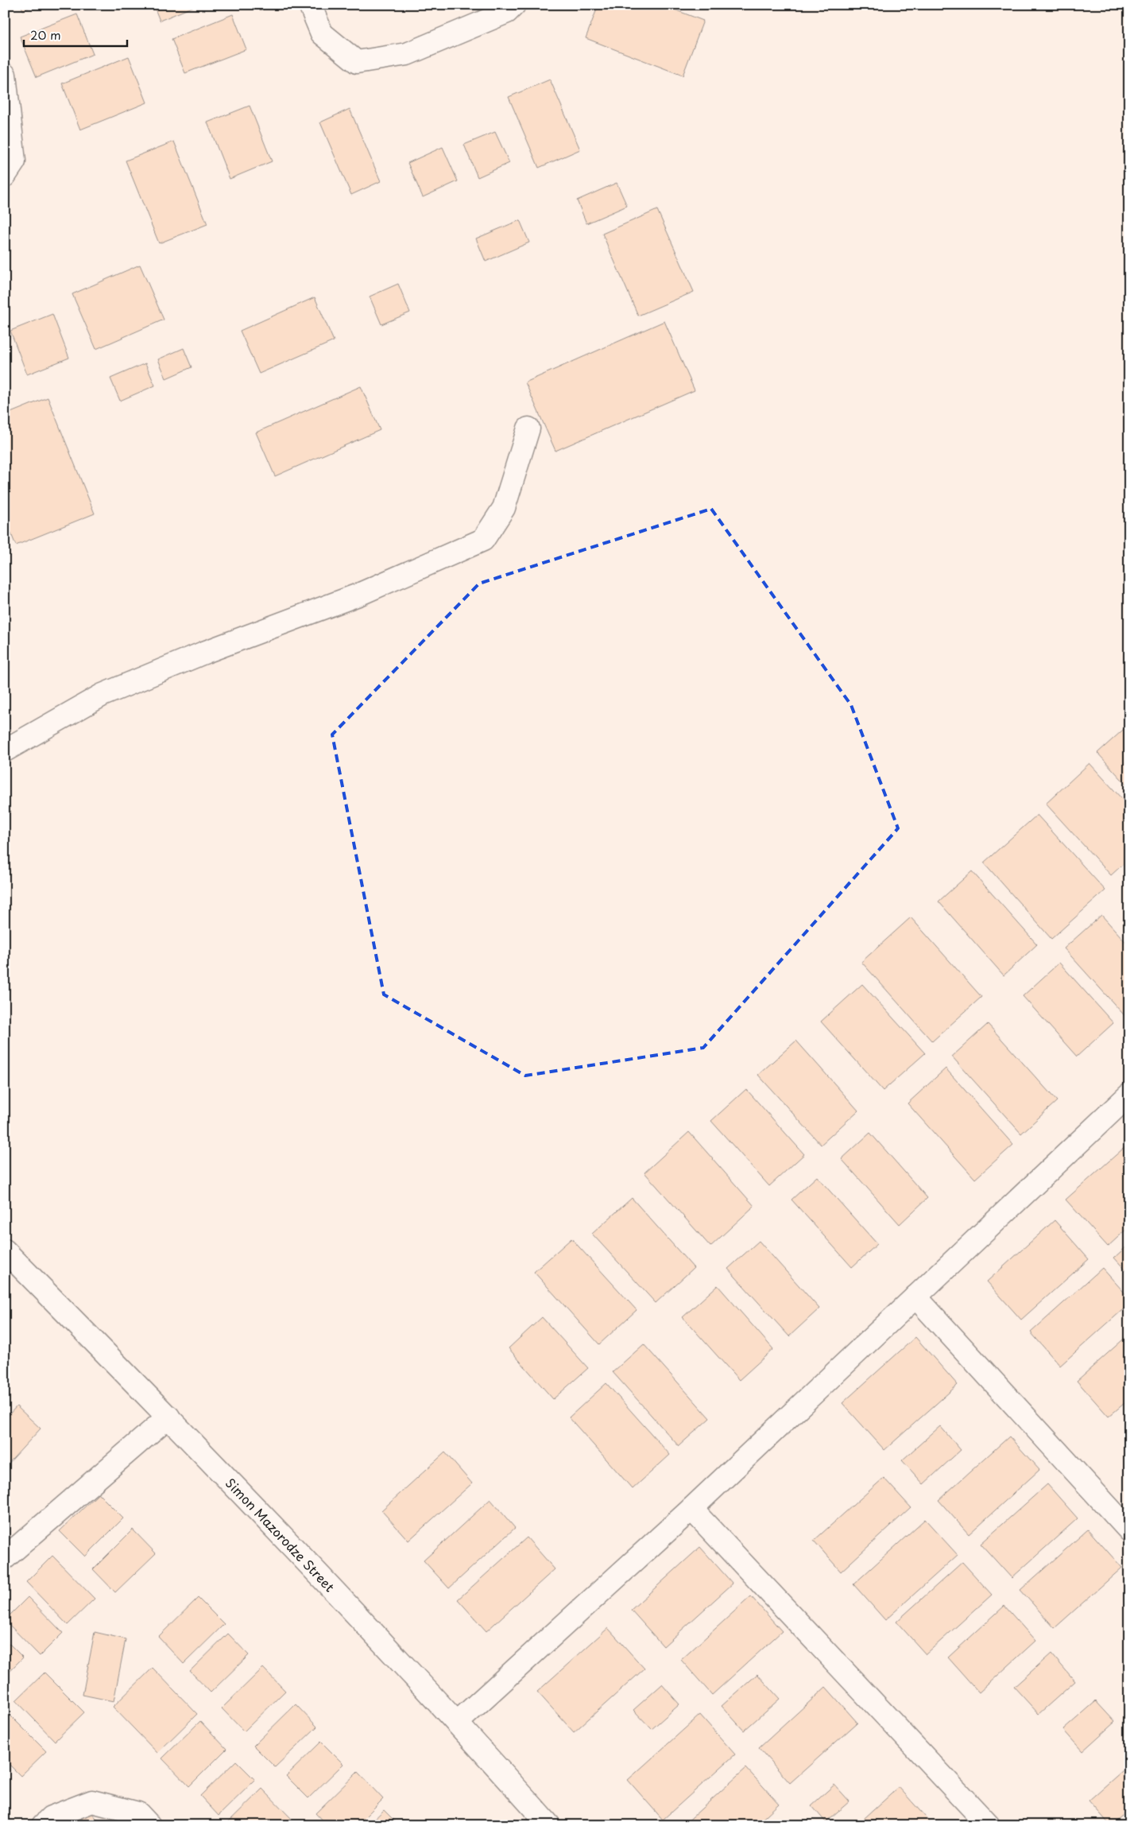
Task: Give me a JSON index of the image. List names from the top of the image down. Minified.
{"streets":{"street":["Simon Mazorodze Street"]},"scale_bar":"20 m"}
